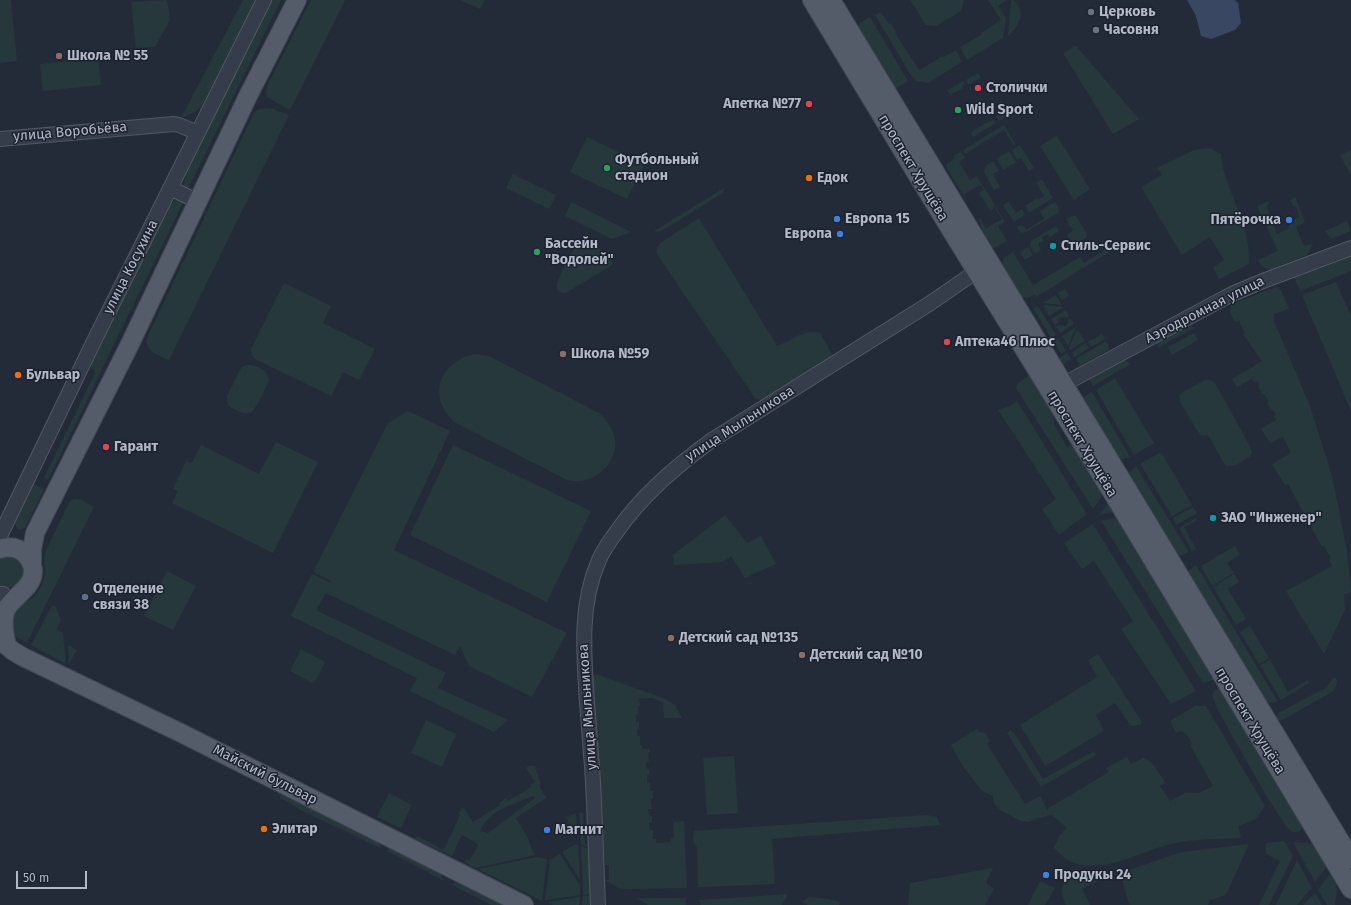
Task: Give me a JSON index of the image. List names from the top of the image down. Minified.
{"streets":{"main road":["проспект Хрущёва","Майский бульвар"],"street":["улица Воробьёва","улица Косухина","Аэродромная улица","улица Мыльникова"]},"crossings":[["улица Воробьёва","улица Косухина"],["проспект Хрущёва","Аэродромная улица"],["проспект Хрущёва","улица Мыльникова"]],"places":["Церковь","Часовня","Школа № 55","Столички","Апетка №77","Wild Sport","Футбольный стадион","Едок","Европа 15","Пятёрочка","Европа","Стиль-Сервис","Бассейн \"Водолей\"","Аптека46 Плюс","Школа №59","Бульвар","Гарант","ЗАО \"Инженер\"","Отделение связи 38","Детский сад №135","Детский сад №10","Элитар","Магнит","Продукы 24"],"scale_bar":"50 m"}
